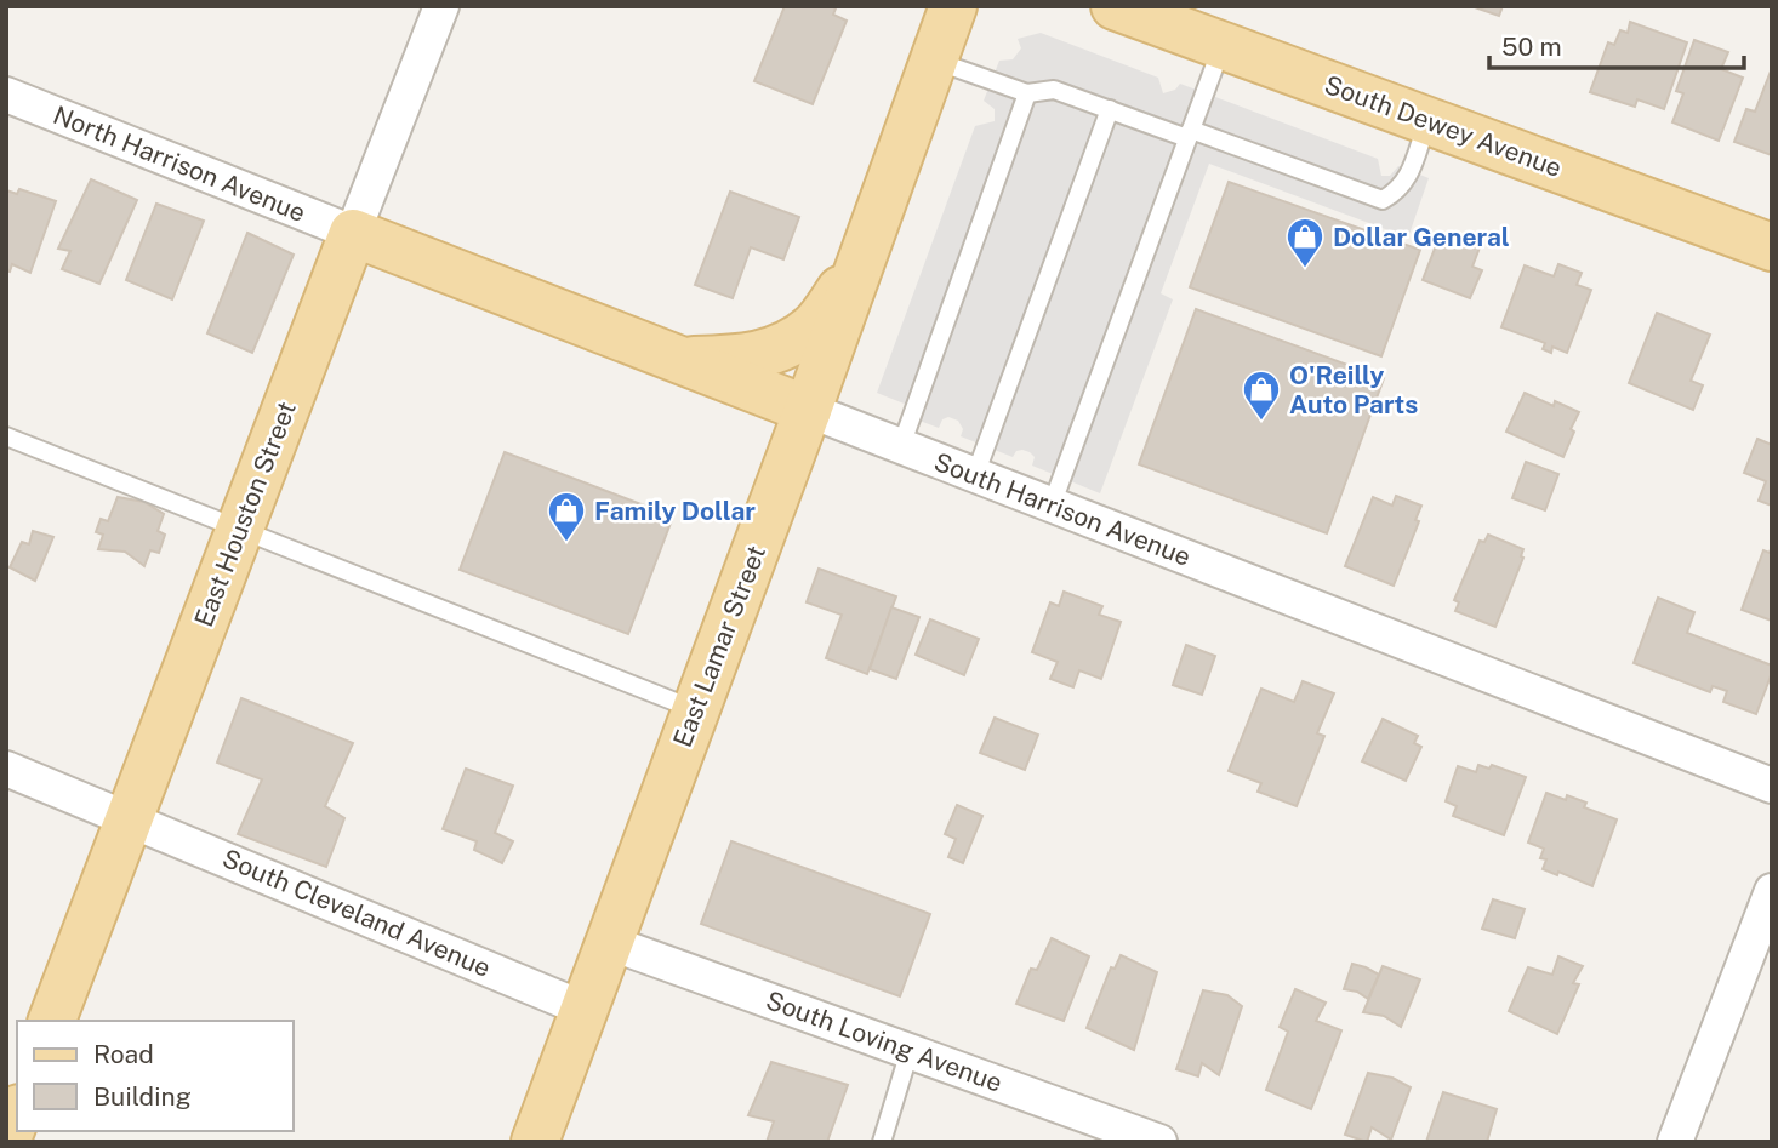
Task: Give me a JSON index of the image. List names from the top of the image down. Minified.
{"streets":{"main road":["South Dewey Avenue","South Harrison Avenue","East Houston Street","East Lamar Street"],"street":["North Harrison Avenue","South Cleveland Avenue","South Loving Avenue"]},"crossings":[["North Harrison Avenue","South Harrison Avenue"],["North Harrison Avenue","East Houston Street"],["South Harrison Avenue","East Houston Street"],["South Harrison Avenue","East Lamar Street"],["East Houston Street","South Cleveland Avenue"],["East Lamar Street","South Cleveland Avenue"],["East Lamar Street","South Loving Avenue"]],"places":{"shop":["Dollar General","O'Reilly Auto Parts","Family Dollar"]},"legend":["Road","Building"],"scale_bar":"50 m"}
